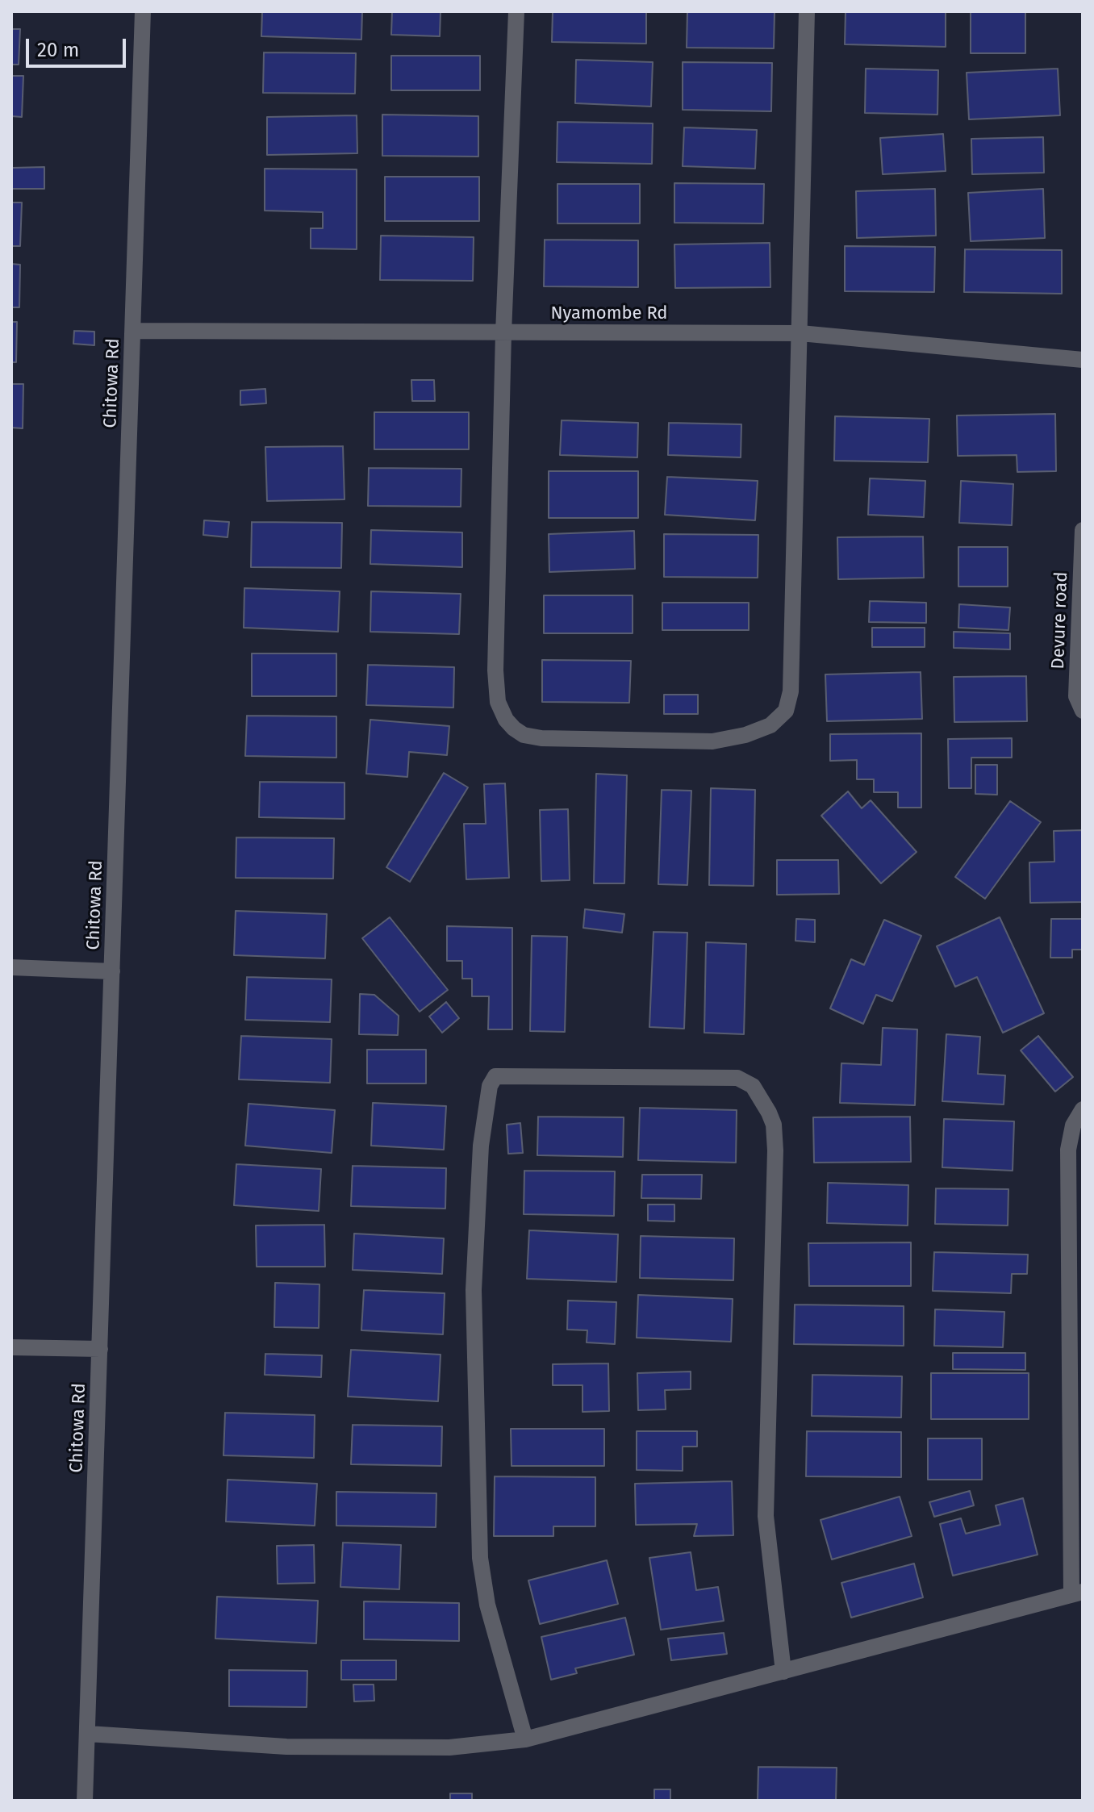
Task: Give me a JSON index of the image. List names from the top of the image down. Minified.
{"streets":{"street":["Nyamombe Rd","Chitowa Rd","Devure road"]},"crossings":[["Nyamombe Rd","Chitowa Rd"]],"scale_bar":"20 m"}
